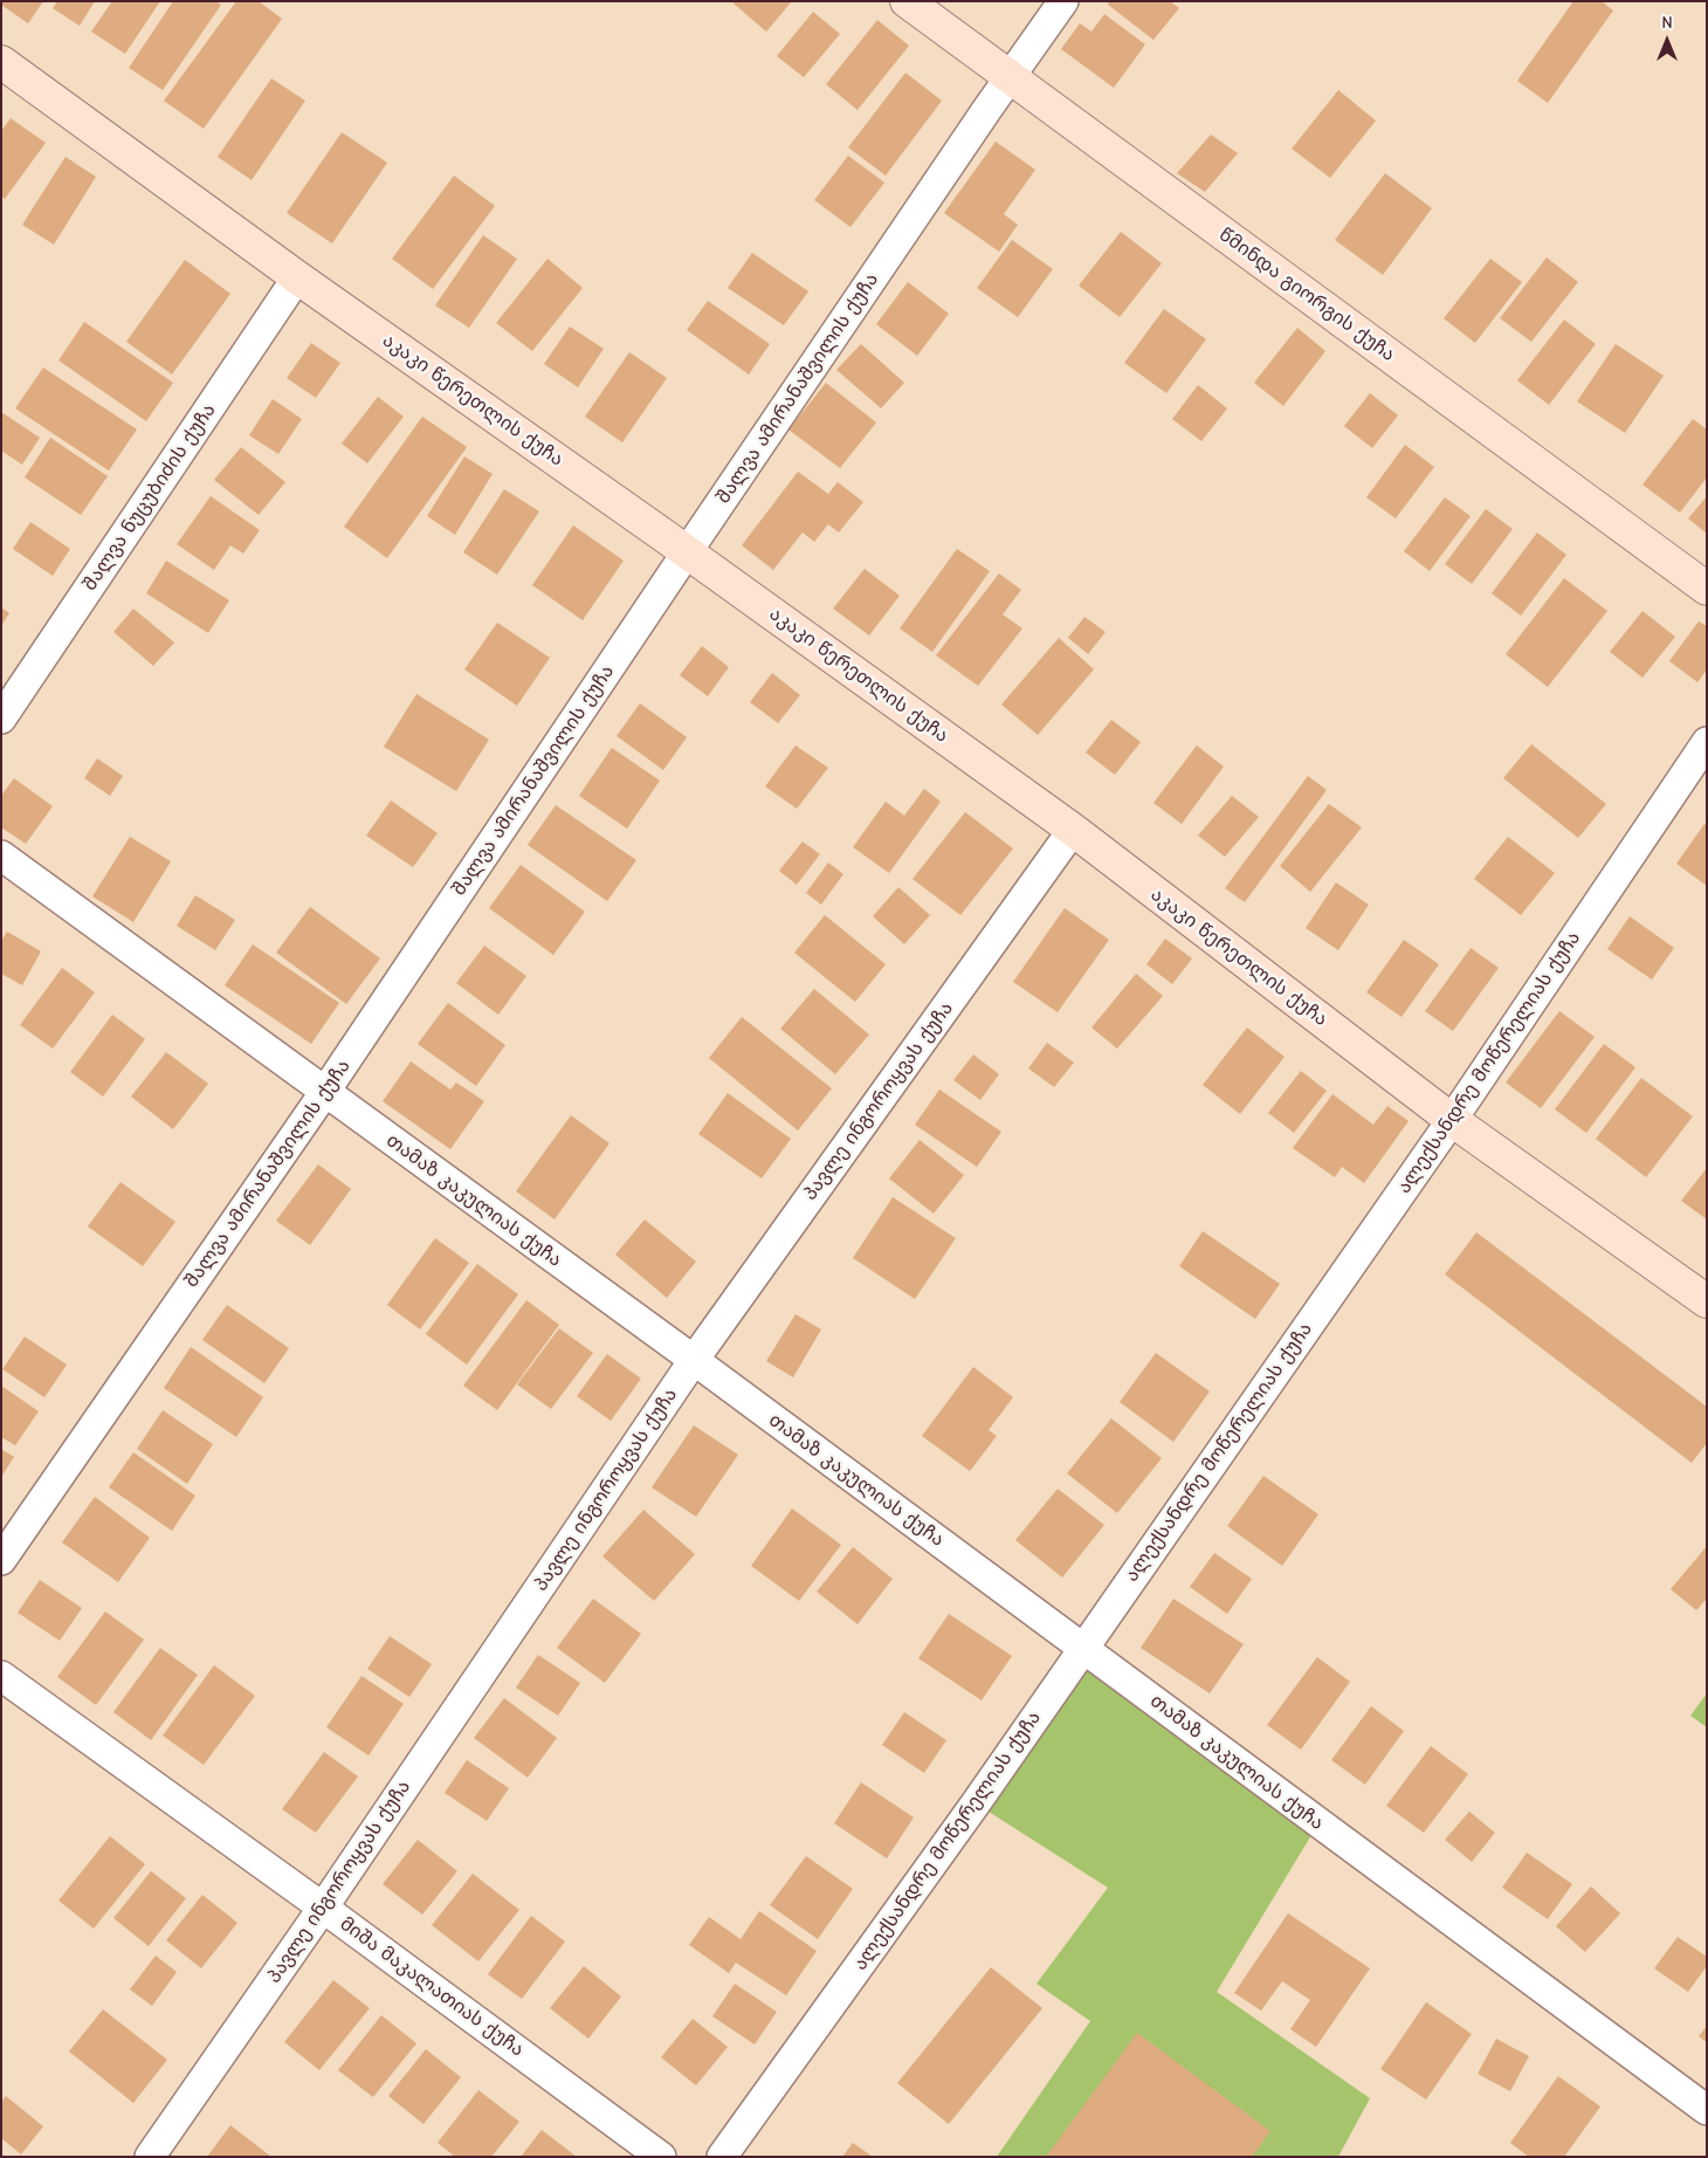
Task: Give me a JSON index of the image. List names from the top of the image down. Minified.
{"streets":{"main road":["წმინდა გიორგის ქუჩა","აკაკი წერეთლის ქუჩა"],"street":["შალვა ამირანაშვილის ქუჩა","შალვა ნუცუბიძის ქუჩა","ალექსანდრე მოწერელიას ქუჩა","პავლე ინგოროყვას ქუჩა","თამაზ კაკულიას ქუჩა","მიშა მაკალათიას ქუჩა"]},"crossings":[["წმინდა გიორგის ქუჩა","შალვა ამირანაშვილის ქუჩა"],["შალვა ამირანაშვილის ქუჩა","აკაკი წერეთლის ქუჩა"],["შალვა ამირანაშვილის ქუჩა","თამაზ კაკულიას ქუჩა"],["აკაკი წერეთლის ქუჩა","შალვა ნუცუბიძის ქუჩა"],["აკაკი წერეთლის ქუჩა","ალექსანდრე მოწერელიას ქუჩა"],["აკაკი წერეთლის ქუჩა","პავლე ინგოროყვას ქუჩა"],["ალექსანდრე მოწერელიას ქუჩა","თამაზ კაკულიას ქუჩა"],["პავლე ინგოროყვას ქუჩა","თამაზ კაკულიას ქუჩა"],["პავლე ინგოროყვას ქუჩა","მიშა მაკალათიას ქუჩა"]],"north":"top"}
